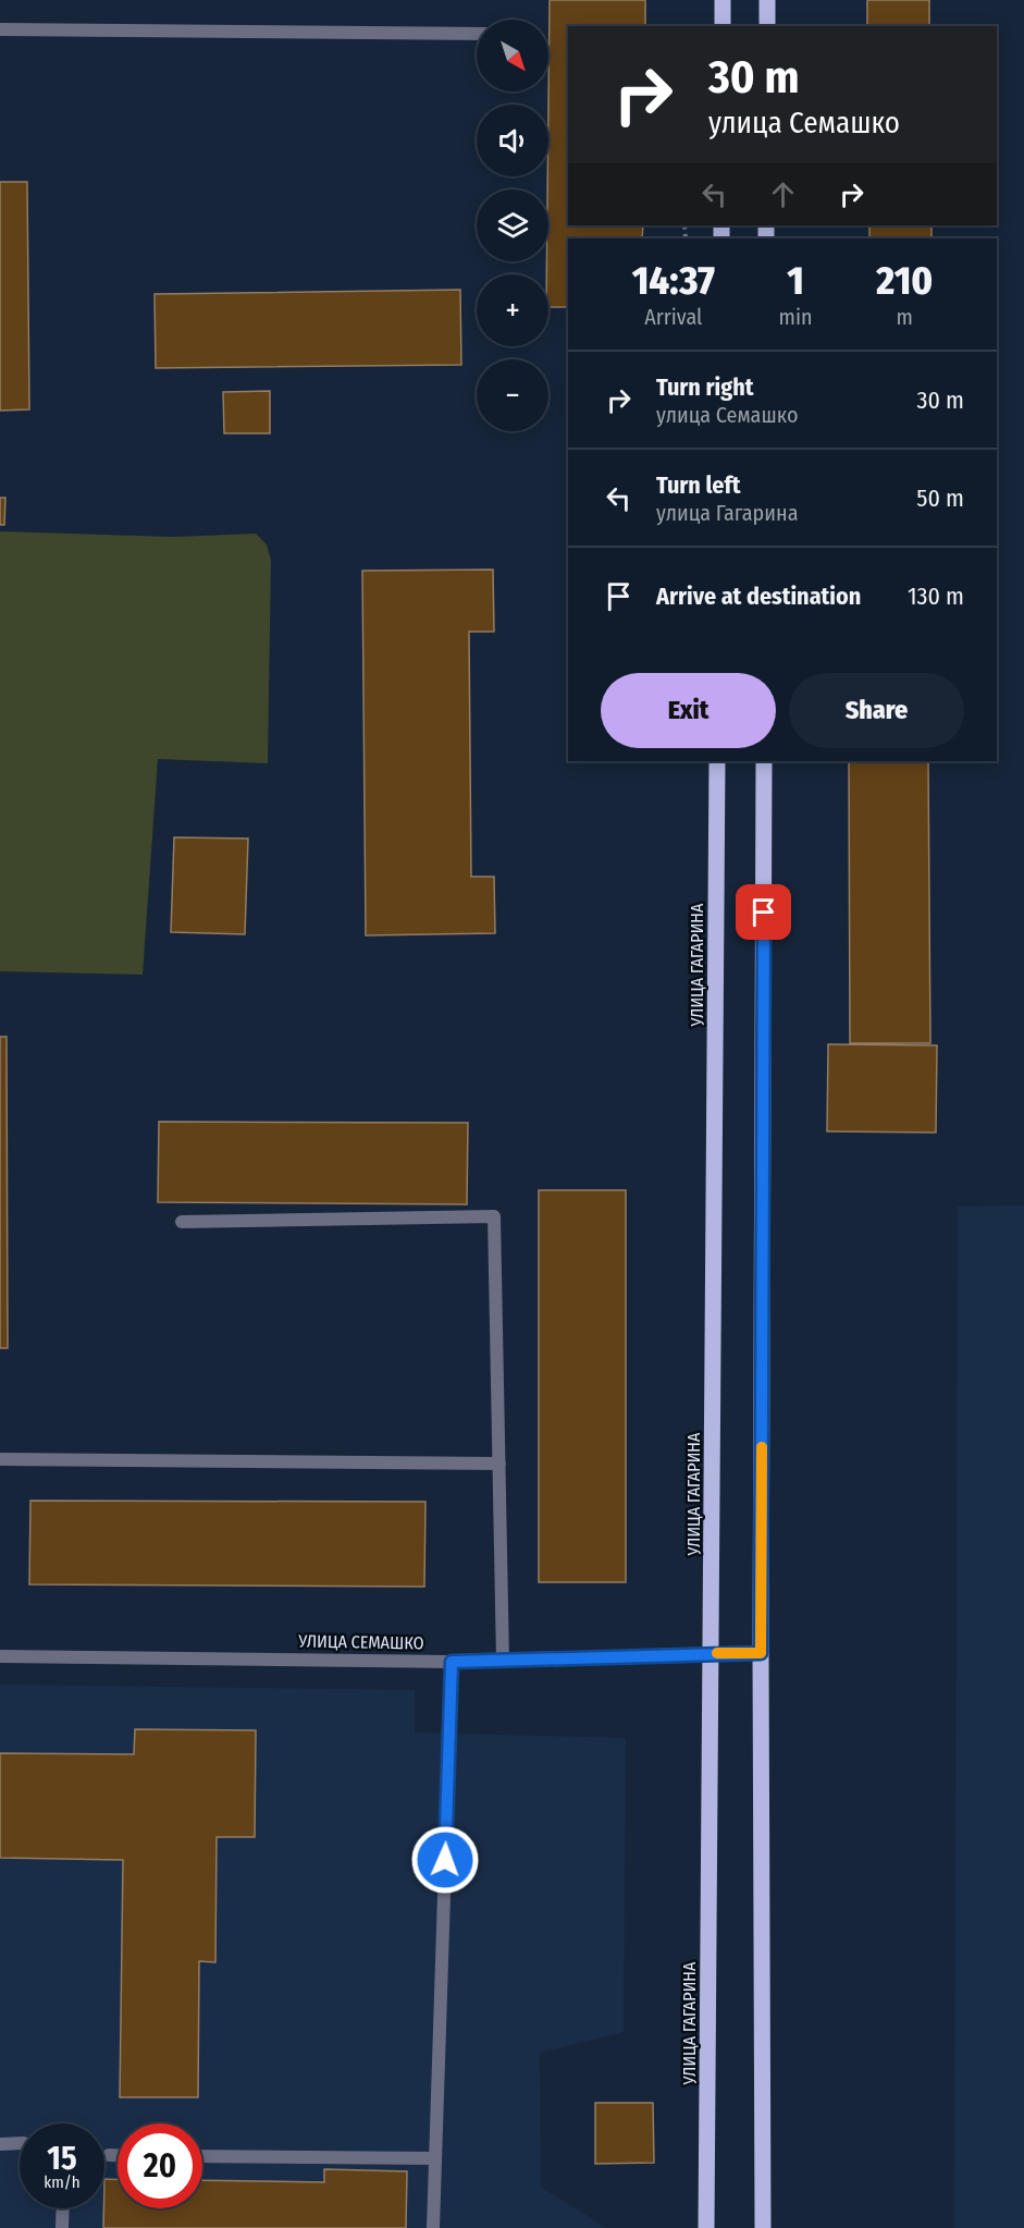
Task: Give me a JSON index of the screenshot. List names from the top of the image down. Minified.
{"streets":{"main road":["УЛИЦА ГАГАРИНА"],"street":["УЛИЦА СЕМАШКО"]},"crossings":[["УЛИЦА ГАГАРИНА","УЛИЦА СЕМАШКО"]],"north":"bottom right","page":{"map_buttons":["+","−"],"turn":["30 m","улица Семашко"],"eta":["14:37","Arrival","1","min","210","m"],"list":[{"name":"Turn right","note":"улица Семашко","value":"30 m"},{"name":"Turn left","note":"улица Гагарина","value":"50 m"},{"name":"Arrive at destination","value":"130 m"}],"buttons":["Exit","Share"],"speed":"15 km/h","limit":"20"}}
